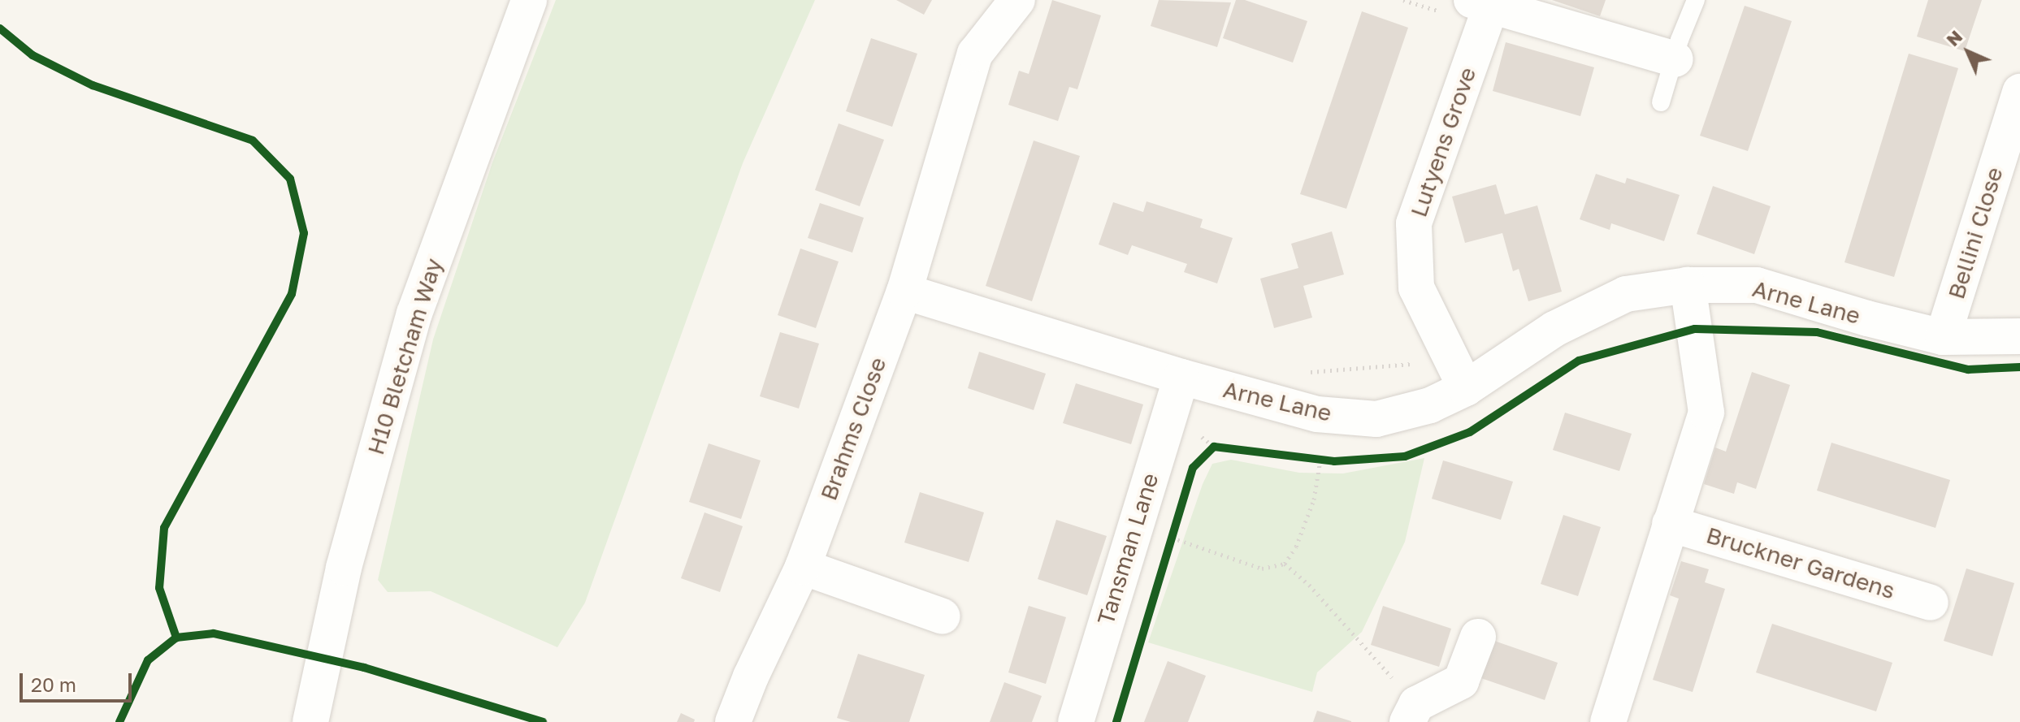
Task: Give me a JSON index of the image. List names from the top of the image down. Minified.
{"streets":{"street":["Lutyens Grove","Bellini Close","Arne Lane","H10 Bletcham Way","Brahms Close","Tansman Lane","Bruckner Gardens"]},"crossings":[["Lutyens Grove","Arne Lane"],["Bellini Close","Arne Lane"],["Arne Lane","Brahms Close"],["Arne Lane","Tansman Lane"]],"scale_bar":"20 m","north":"top left"}
